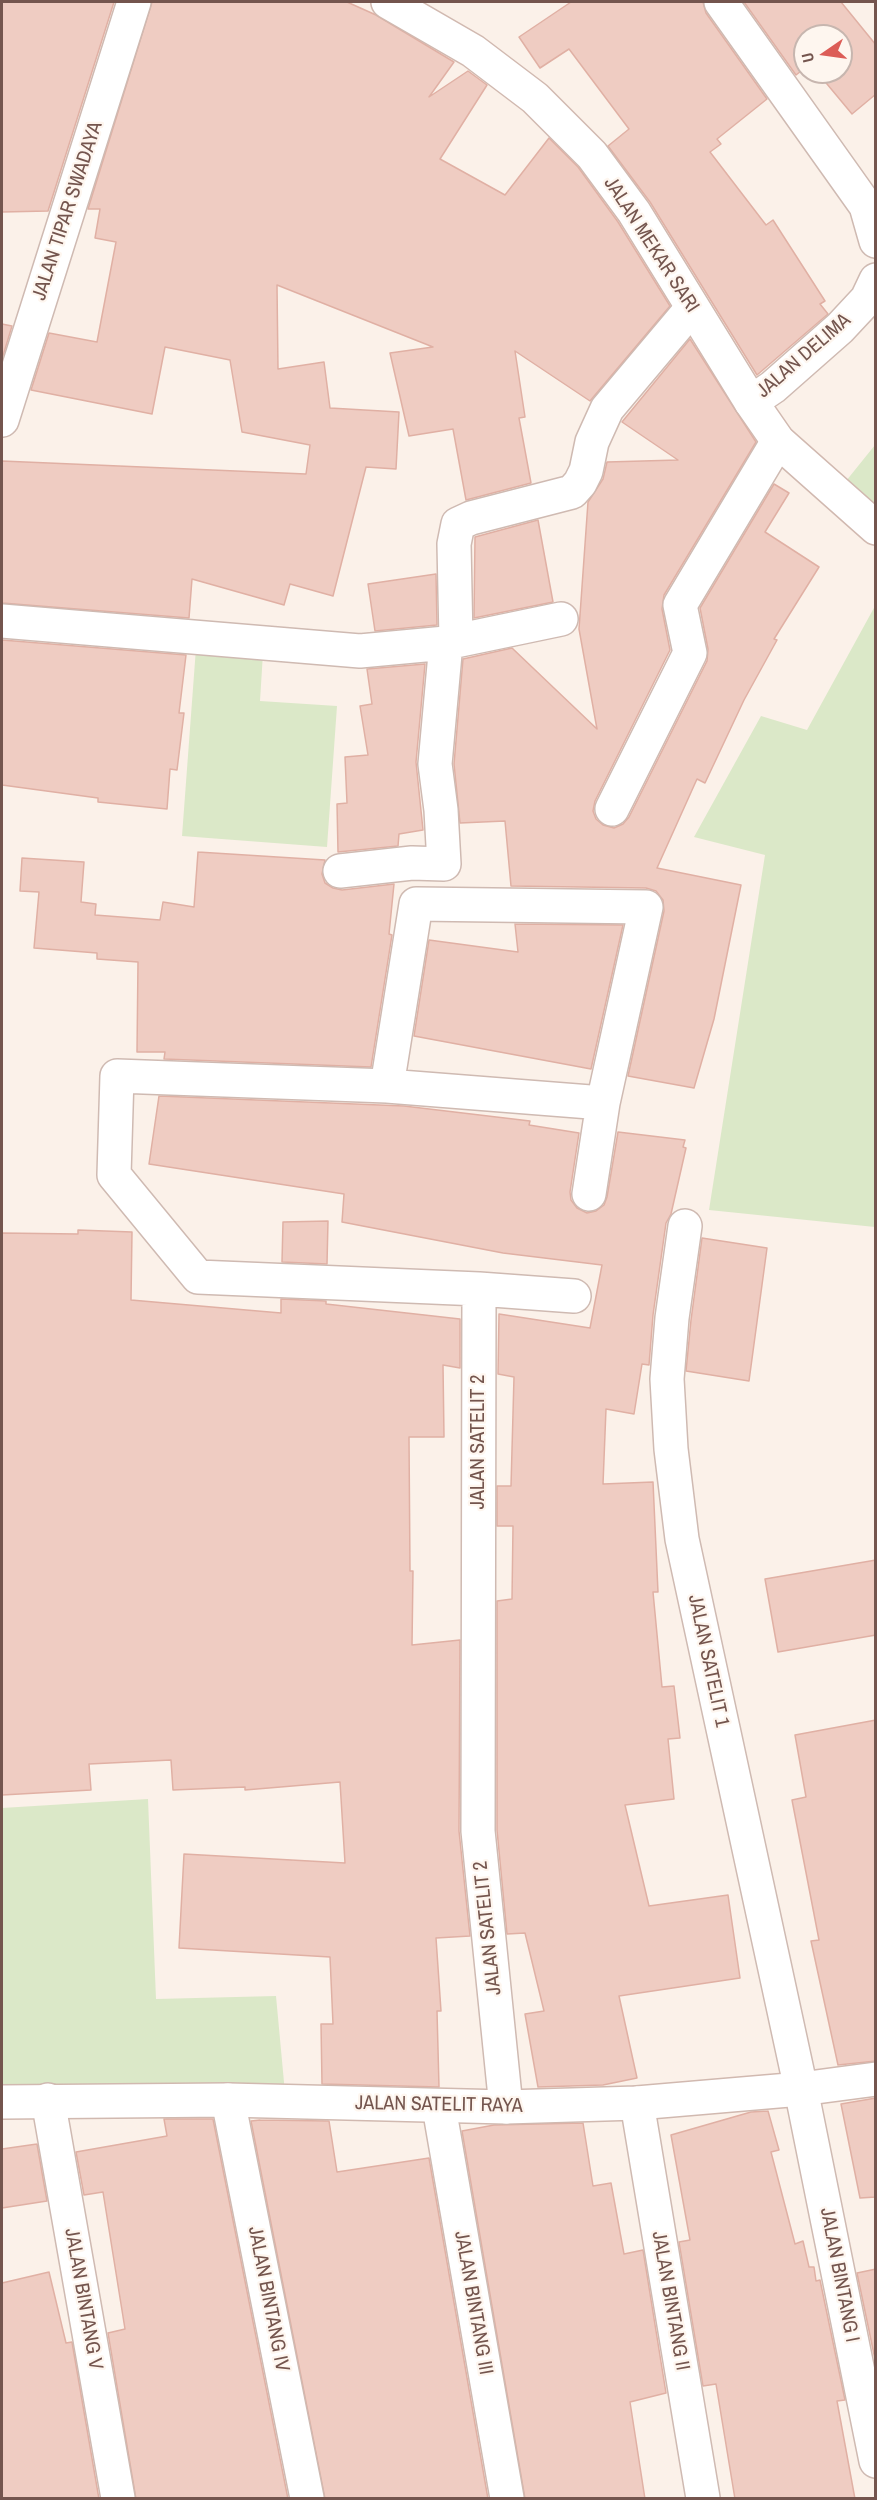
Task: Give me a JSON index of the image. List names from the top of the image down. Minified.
{"streets":{"street":["JALAN TIPAR SWADAYA","JALAN MEKAR SARI","JALAN DELIMA","JALAN SATELIT 2","JALAN SATELIT 1","JALAN SATELIT RAYA","JALAN BINTANG I","JALAN BINTANG V","JALAN BINTANG IV","JALAN BINTANG II","JALAN BINTANG III"]},"crossings":[["JALAN MEKAR SARI","JALAN DELIMA"],["JALAN SATELIT 2","JALAN SATELIT RAYA"],["JALAN SATELIT 1","JALAN SATELIT RAYA"],["JALAN SATELIT 1","JALAN BINTANG I"],["JALAN SATELIT RAYA","JALAN BINTANG I"],["JALAN SATELIT RAYA","JALAN BINTANG V"],["JALAN SATELIT RAYA","JALAN BINTANG IV"],["JALAN SATELIT RAYA","JALAN BINTANG II"],["JALAN SATELIT RAYA","JALAN BINTANG III"]],"north":"left"}
